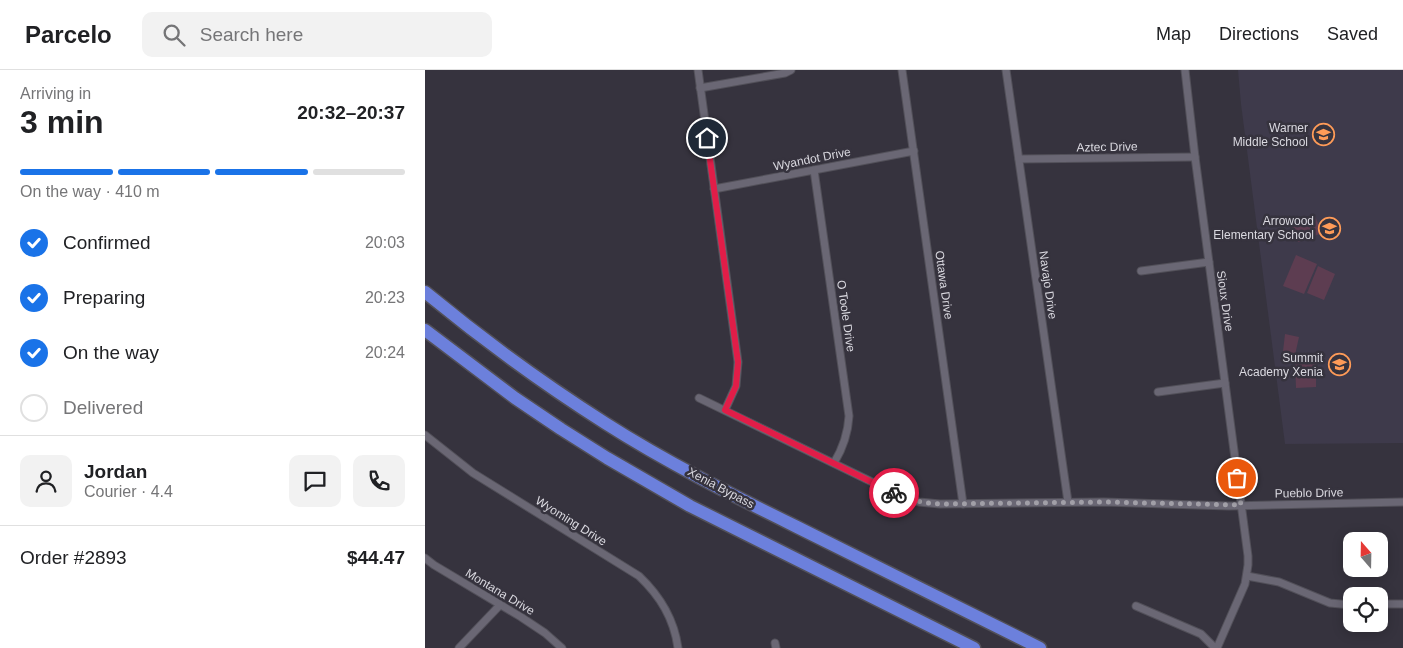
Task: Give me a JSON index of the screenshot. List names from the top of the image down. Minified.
{"streets":{"highway":["Xenia Bypass"],"street":["Aztec Drive","Wyandot Drive","Ottawa Drive","Navajo Drive","Sioux Drive","O Toole Drive","Pueblo Drive","Wyoming Drive","Montana Drive"]},"crossings":[["Aztec Drive","Navajo Drive"],["Aztec Drive","Sioux Drive"],["Wyandot Drive","Ottawa Drive"],["Wyandot Drive","O Toole Drive"],["Ottawa Drive","Pueblo Drive"],["Navajo Drive","Pueblo Drive"],["Sioux Drive","Pueblo Drive"],["O Toole Drive","Pueblo Drive"]],"places":{"school or university":["Warner Middle School","Arrowood Elementary School","Summit Academy Xenia"]},"north":"top","page":{"header":"Parcelo","search":"Search here","nav":["Map","Directions","Saved"],"heading":["3 min","Arriving in","20:32–20:37"],"panel":["Jordan","Courier · 4.4","Order #2893","$44.47"],"bar":"On the way · 410 m","list":[["Confirmed","20:03"],["Preparing","20:23"],["On the way","20:24"],"Delivered"]}}
